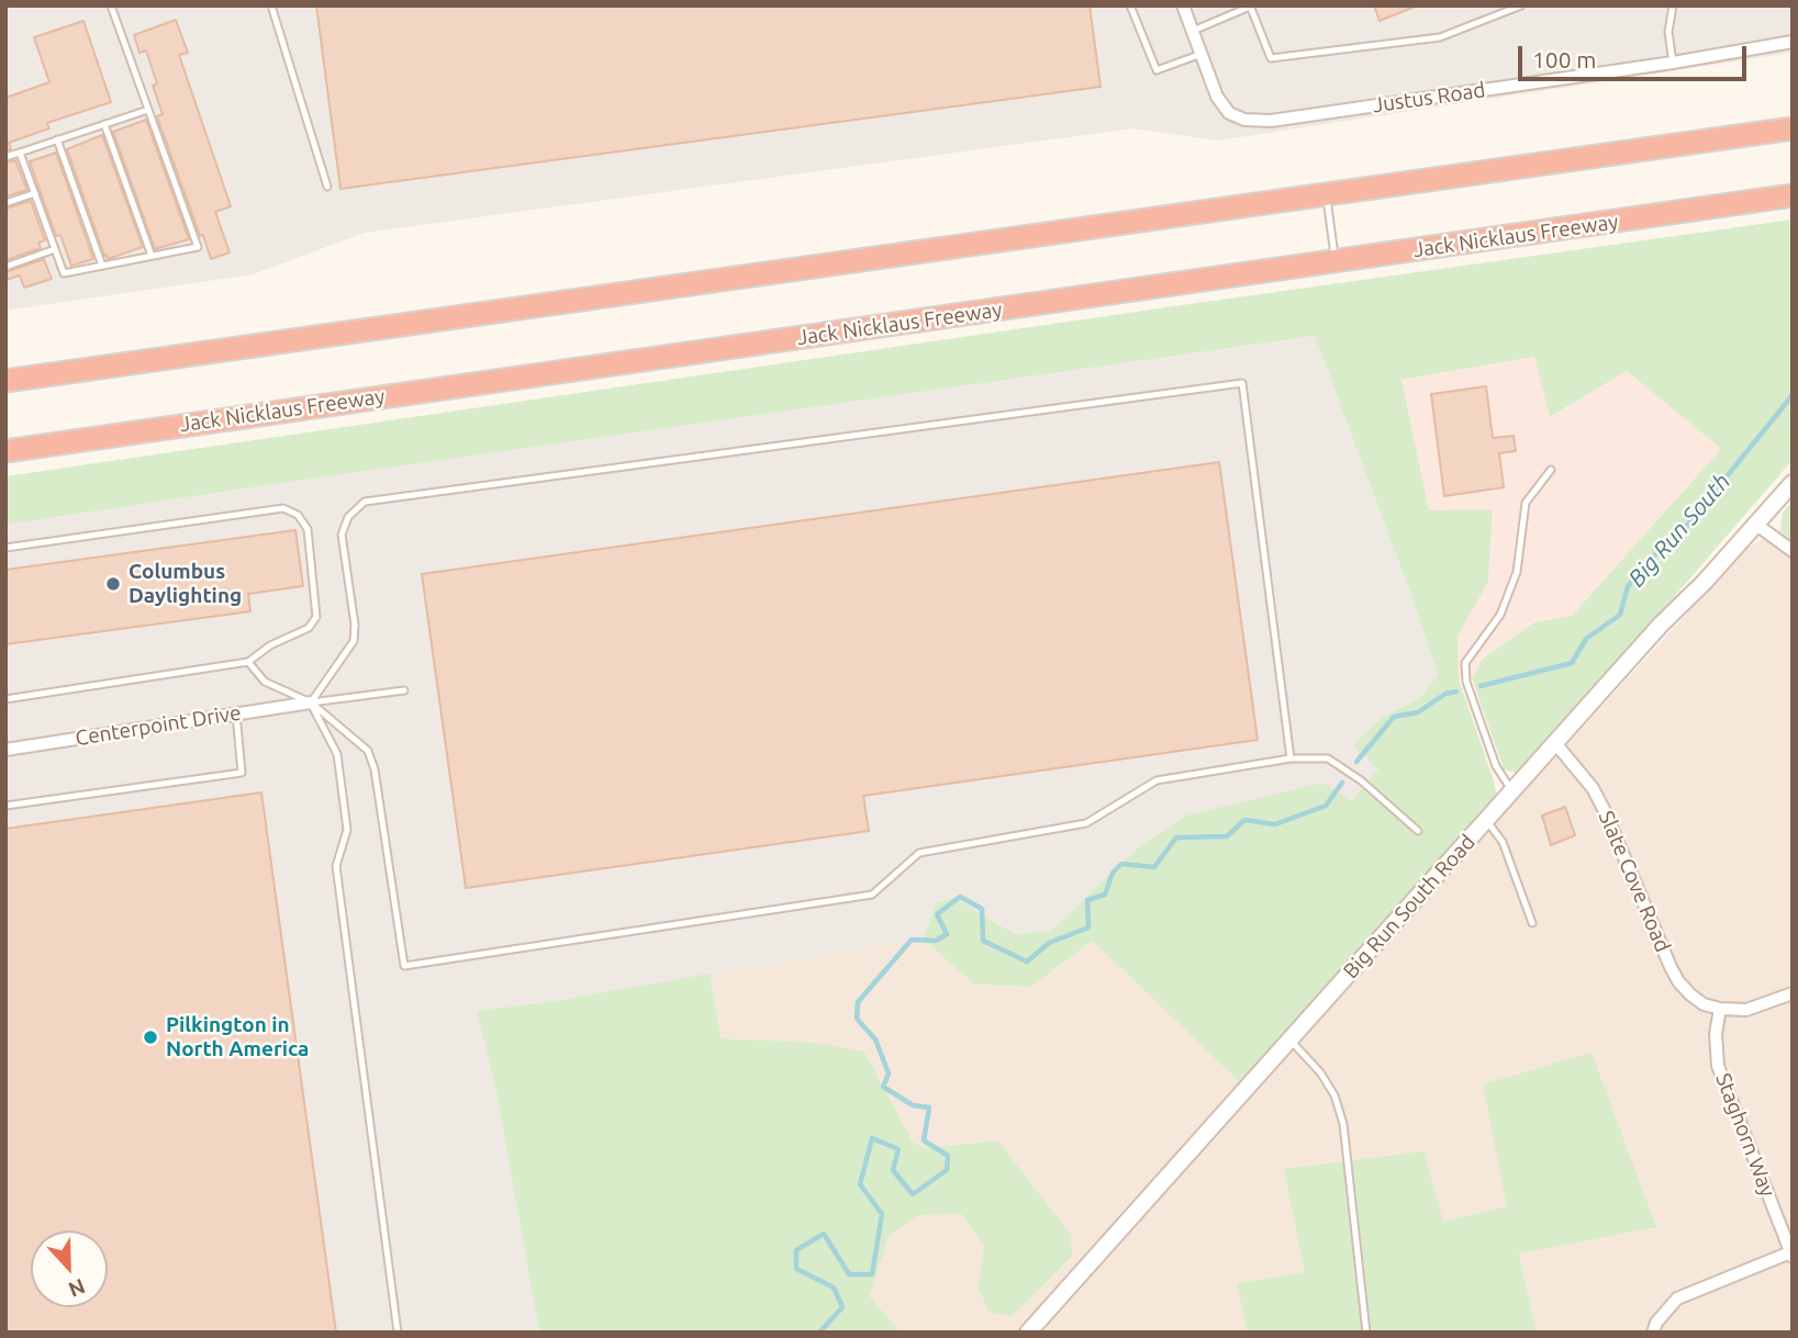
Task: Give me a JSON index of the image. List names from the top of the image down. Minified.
{"streets":{"highway":["Jack Nicklaus Freeway"],"street":["Justus Road","Centerpoint Drive","Slate Cove Road","Big Run South Road","Staghorn Way"]},"crossings":[["Slate Cove Road","Big Run South Road"],["Slate Cove Road","Staghorn Way"]],"water":["Big Run South"],"places":["Columbus Daylighting","Pilkington in North America"],"scale_bar":"100 m","north":"bottom"}
